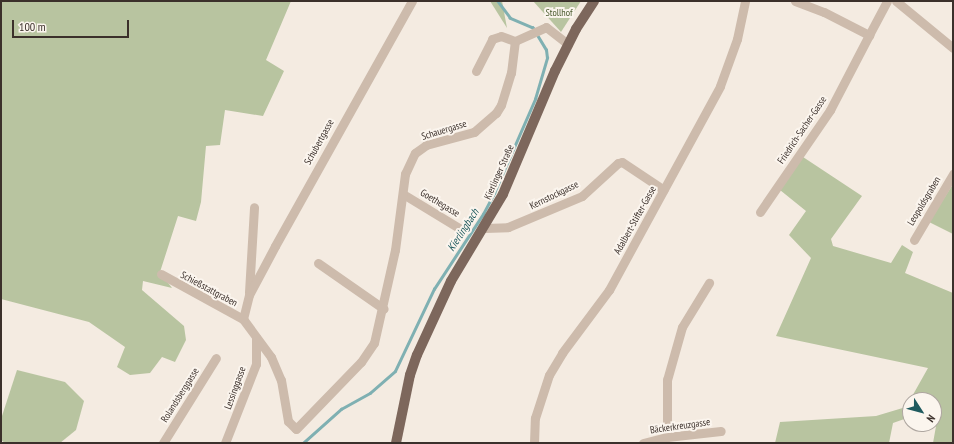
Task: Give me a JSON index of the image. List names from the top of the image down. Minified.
{"streets":{"main road":["Kierlinger Straße"],"street":["Schauergasse","Friedrich-Sacher-Gasse","Schubertgasse","Kernstockgasse","Leopoldsgraben","Goethegasse","Adalbert-Stifter-Gasse","Schießstattgraben","Lessinggasse","Rolandsberggasse","Bäckerkreuzgasse"]},"crossings":[["Schauergasse","Goethegasse"],["Schauergasse","Schießstattgraben"],["Schubertgasse","Schießstattgraben"],["Kierlinger Straße","Kernstockgasse"],["Kernstockgasse","Adalbert-Stifter-Gasse"],["Schießstattgraben","Lessinggasse"]],"water":["Kierlingbach"],"parks":["Stollhof"],"scale_bar":"100 m","north":"bottom right"}
